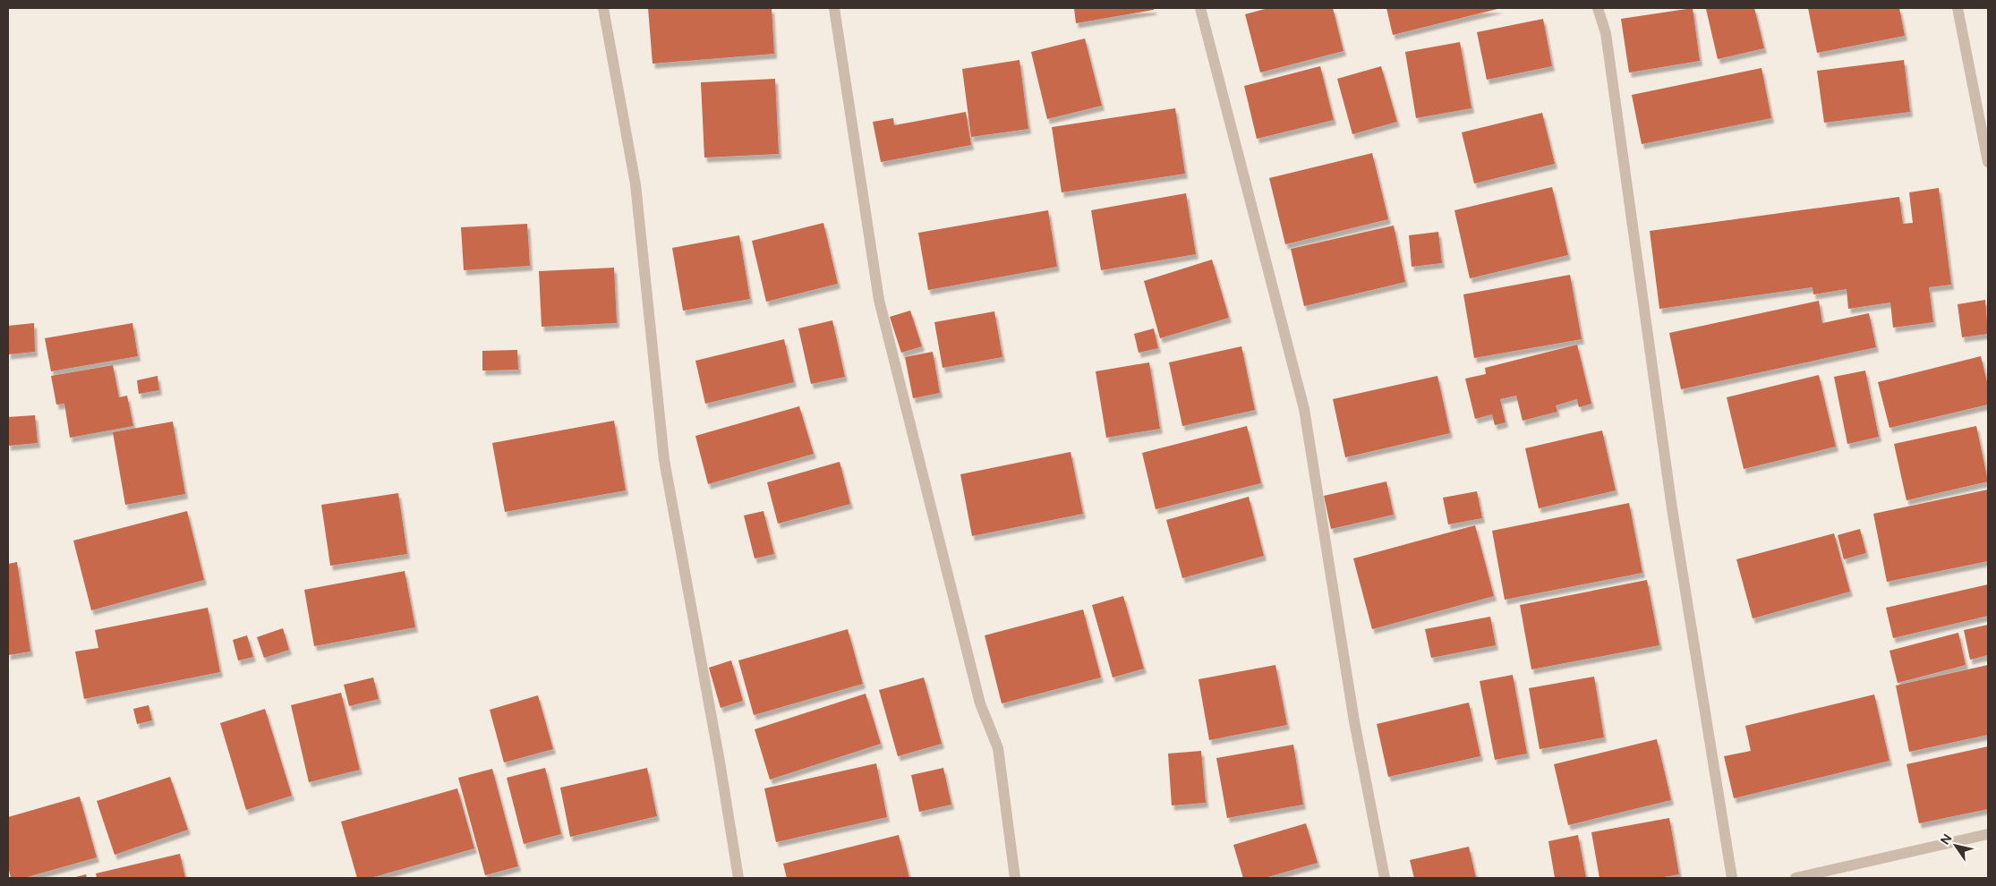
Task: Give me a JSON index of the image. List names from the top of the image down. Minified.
{"north":"top left"}
